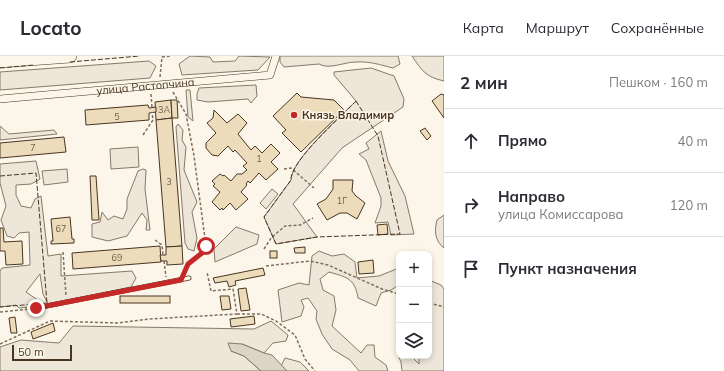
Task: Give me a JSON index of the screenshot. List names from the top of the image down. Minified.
{"streets":{"street":["улица Растопчина"]},"places":["Князь Владимир"],"house_numbers":["3А","5","7","1","3","1Г","67","69"],"scale_bar":"50 m","page":{"header":"Locato","nav":["Карта","Маршрут","Сохранённые"],"heading":["2 мин","Пешком · 160 m"],"list":[["Прямо","40 m"],["Направо","улица Комиссарова","120 m"],"Пункт назначения"],"map_buttons":["+","−"],"scale":"50 m"}}
